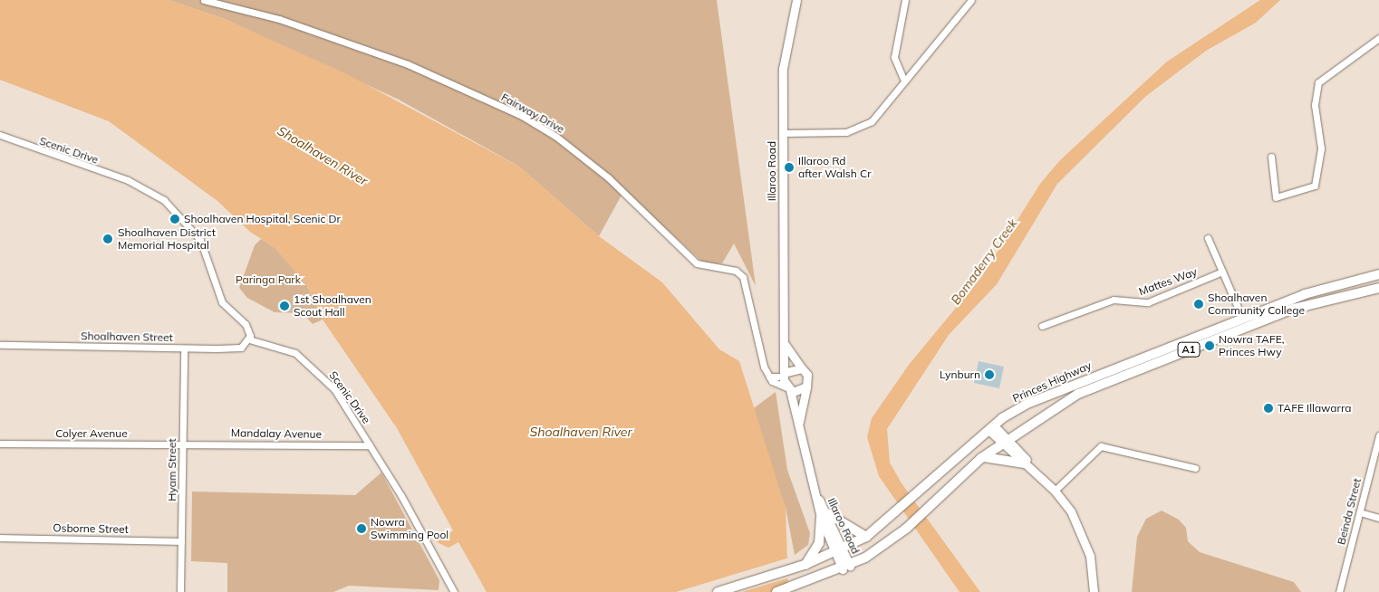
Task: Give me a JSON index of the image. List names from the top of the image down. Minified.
{"streets":{"highway":["A1","Princes Highway"],"main road":["Illaroo Road"],"street":["Fairway Drive","Scenic Drive","Mattes Way","Shoalhaven Street","Colyer Avenue","Mandalay Avenue","Hyam Street","Beinda Street","Osborne Street"]},"crossings":[["Scenic Drive","Shoalhaven Street"],["Scenic Drive","Mandalay Avenue"],["Illaroo Road","Princes Highway"],["Shoalhaven Street","Hyam Street"],["Colyer Avenue","Mandalay Avenue"],["Colyer Avenue","Hyam Street"],["Mandalay Avenue","Hyam Street"],["Hyam Street","Osborne Street"]],"water":["Shoalhaven River","Bomaderry Creek"],"parks":["Paringa Park"],"places":["Illaroo Rd after Walsh Cr","Shoalhaven Hospital, Scenic Dr","Shoalhaven District Memorial Hospital","Shoalhaven Community College","1st Shoalhaven Scout Hall","Nowra TAFE, Princes Hwy","Lynburn","TAFE Illawarra","Nowra Swimming Pool"]}
